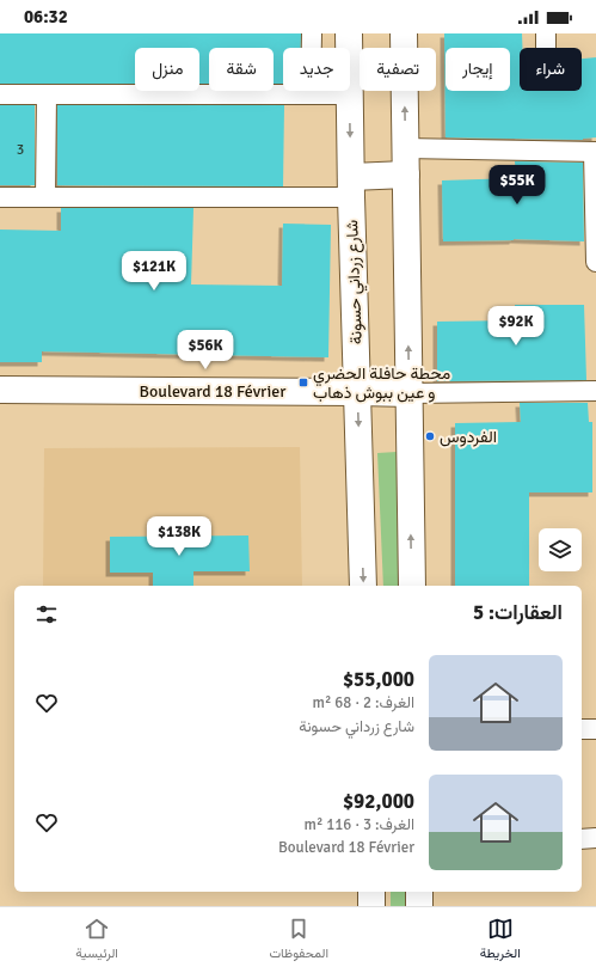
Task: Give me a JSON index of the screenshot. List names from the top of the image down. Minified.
{"streets":{"main road":["شارع زرداني حسونة","Boulevard 18 Février"]},"crossings":[["شارع زرداني حسونة","Boulevard 18 Février"]],"places":{"transit":["محطة حافلة الحضري و عين ببوش ذهاب"],"other":["الفردوس"]},"house_numbers":["3"],"page":{"status":"06:32","chip":["شراء","إيجار","تصفية","جديد","شقة","منزل"],"price":["$55K","$121K","$92K","$56K","$138K"],"heading":"العقارات: 5","list":[{"name":"$55,000","note":"الغرف: 2 · 68 m² · شارع زرداني حسونة"},{"name":"$92,000","note":"الغرف: 3 · 116 m² · Boulevard 18 Février"}],"tabs":["الخريطة","المحفوظات","الرئيسية"]}}
